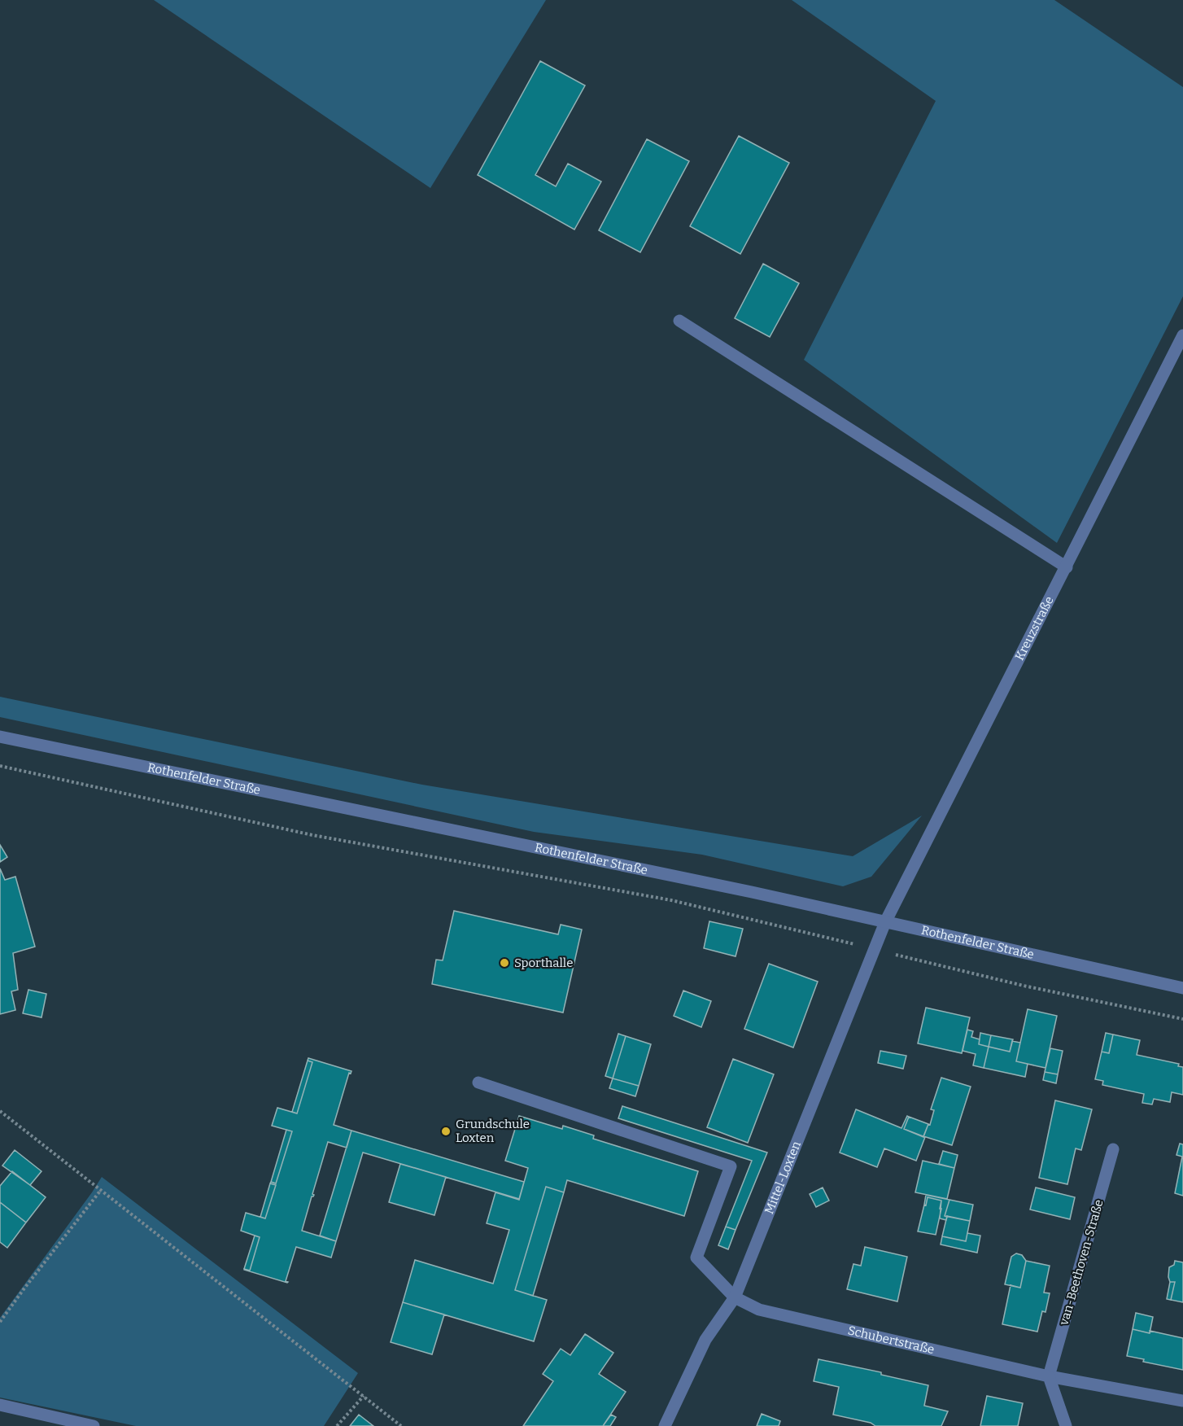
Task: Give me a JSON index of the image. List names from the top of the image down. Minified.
{"streets":{"street":["Kreuzstraße","Rothenfelder Straße","Mittel-Loxten","van-Beethoven-Straße","Schubertstraße"]},"crossings":[["Kreuzstraße","Rothenfelder Straße"],["Kreuzstraße","Mittel-Loxten"],["Rothenfelder Straße","Mittel-Loxten"],["Mittel-Loxten","Schubertstraße"],["van-Beethoven-Straße","Schubertstraße"]],"places":["Sporthalle","Grundschule Loxten"]}
